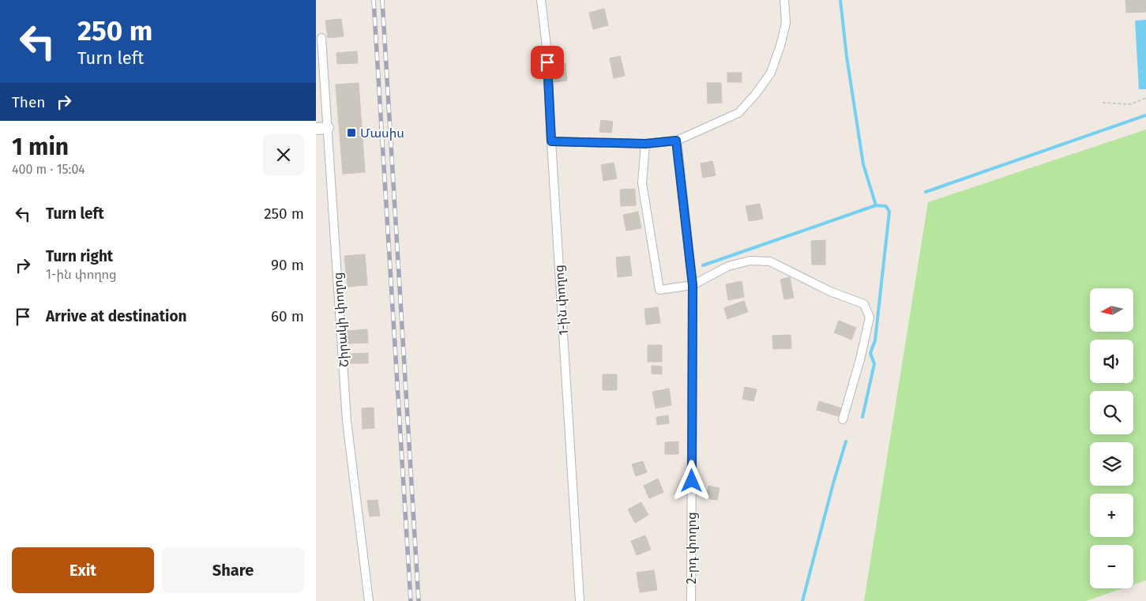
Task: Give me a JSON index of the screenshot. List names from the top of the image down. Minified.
{"streets":{"street":["1-ին փողոց","Շիրակի փողոց","2-րդ փողոց"]},"places":{"transit":["Մասիս"]},"north":"left","page":{"turn":["250 m","Turn left"],"then":"Then","heading":["1 min","400 m · 15:04"],"list":[{"name":"Turn left","value":"250 m"},{"name":"Turn right","note":"1-ին փողոց","value":"90 m"},{"name":"Arrive at destination","value":"60 m"}],"map_buttons":["+","−"],"buttons":["Exit","Share"]}}
